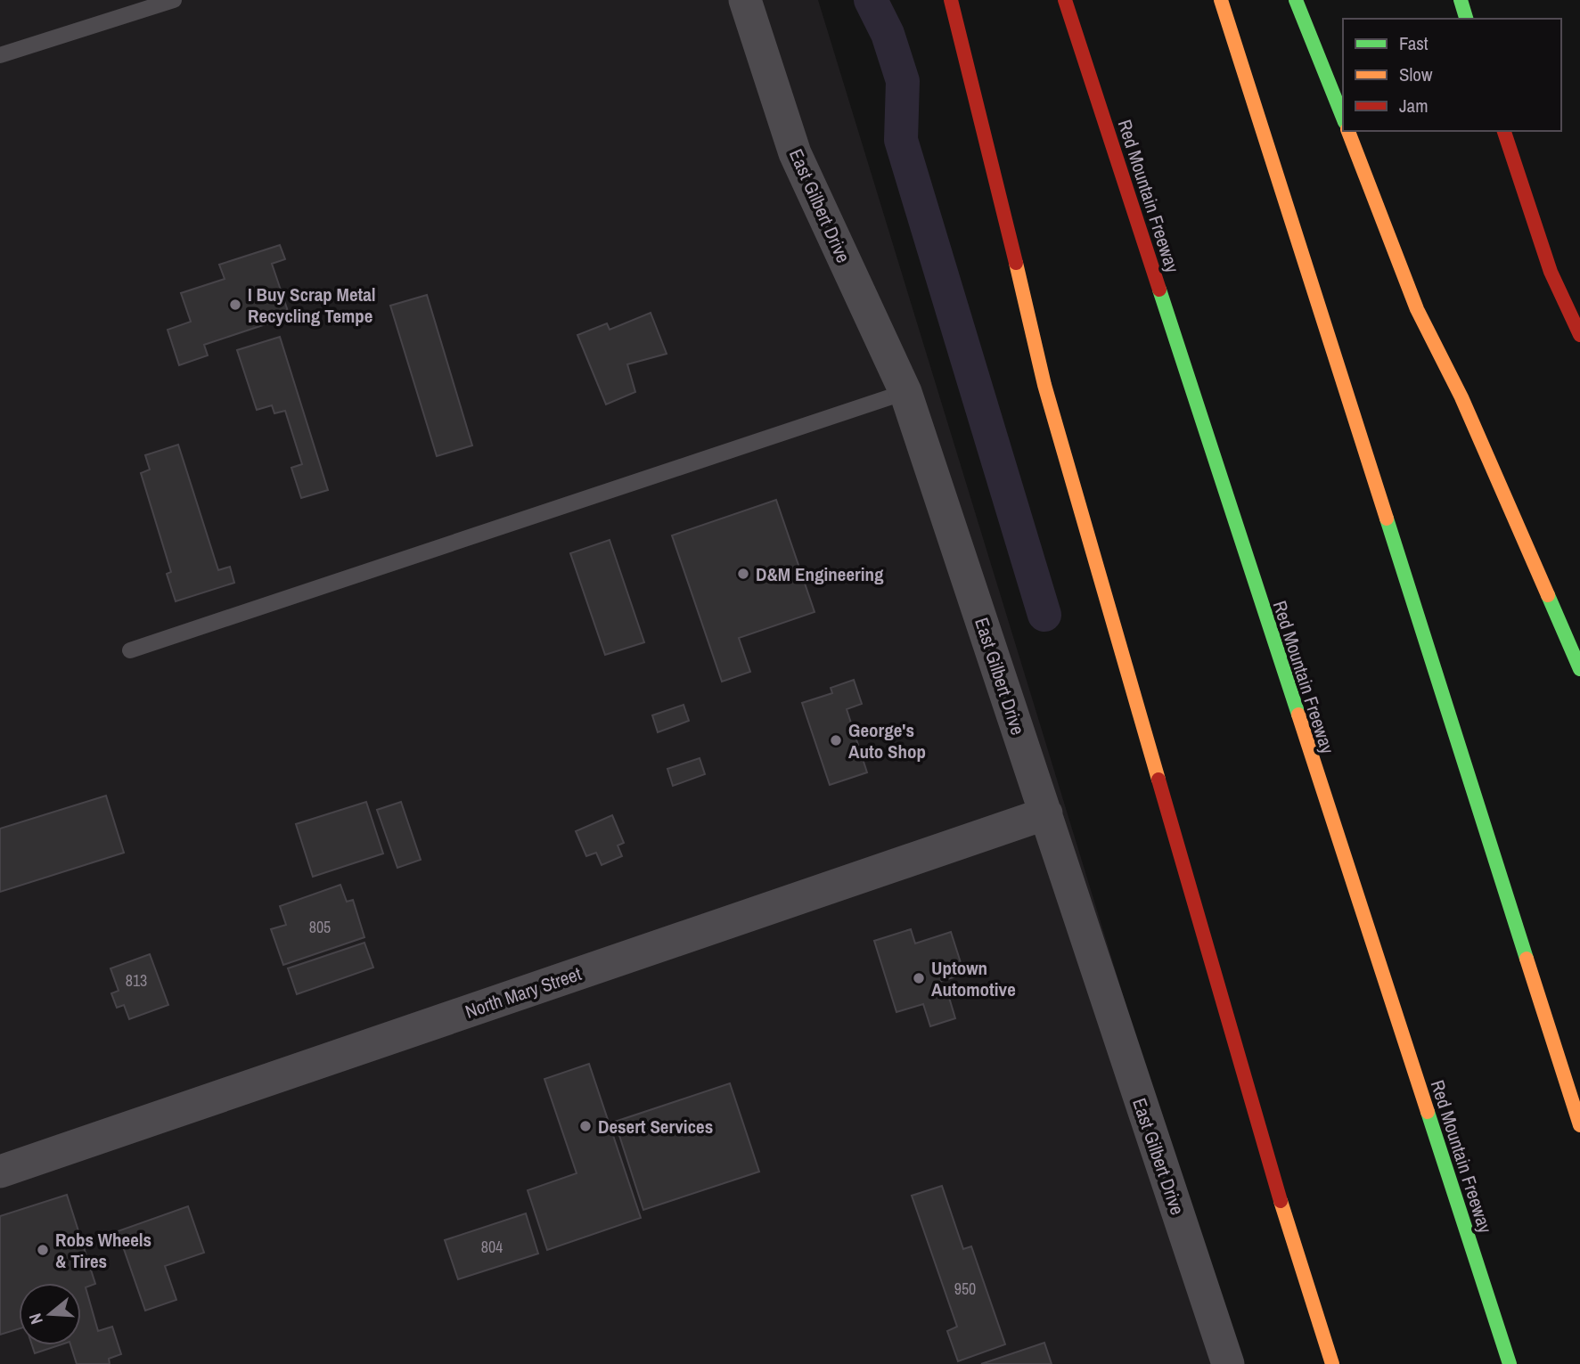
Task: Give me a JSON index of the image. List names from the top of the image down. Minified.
{"streets":{"main road":["Red Mountain Freeway"],"street":["East Gilbert Drive","North Mary Street"]},"crossings":[["East Gilbert Drive","North Mary Street"]],"places":["I Buy Scrap Metal Recycling Tempe","D&M Engineering","George's Auto Shop","Uptown Automotive","Desert Services","Robs Wheels & Tires"],"house_numbers":["805","813","804","950"],"legend":["Fast","Slow","Jam"],"north":"left"}
